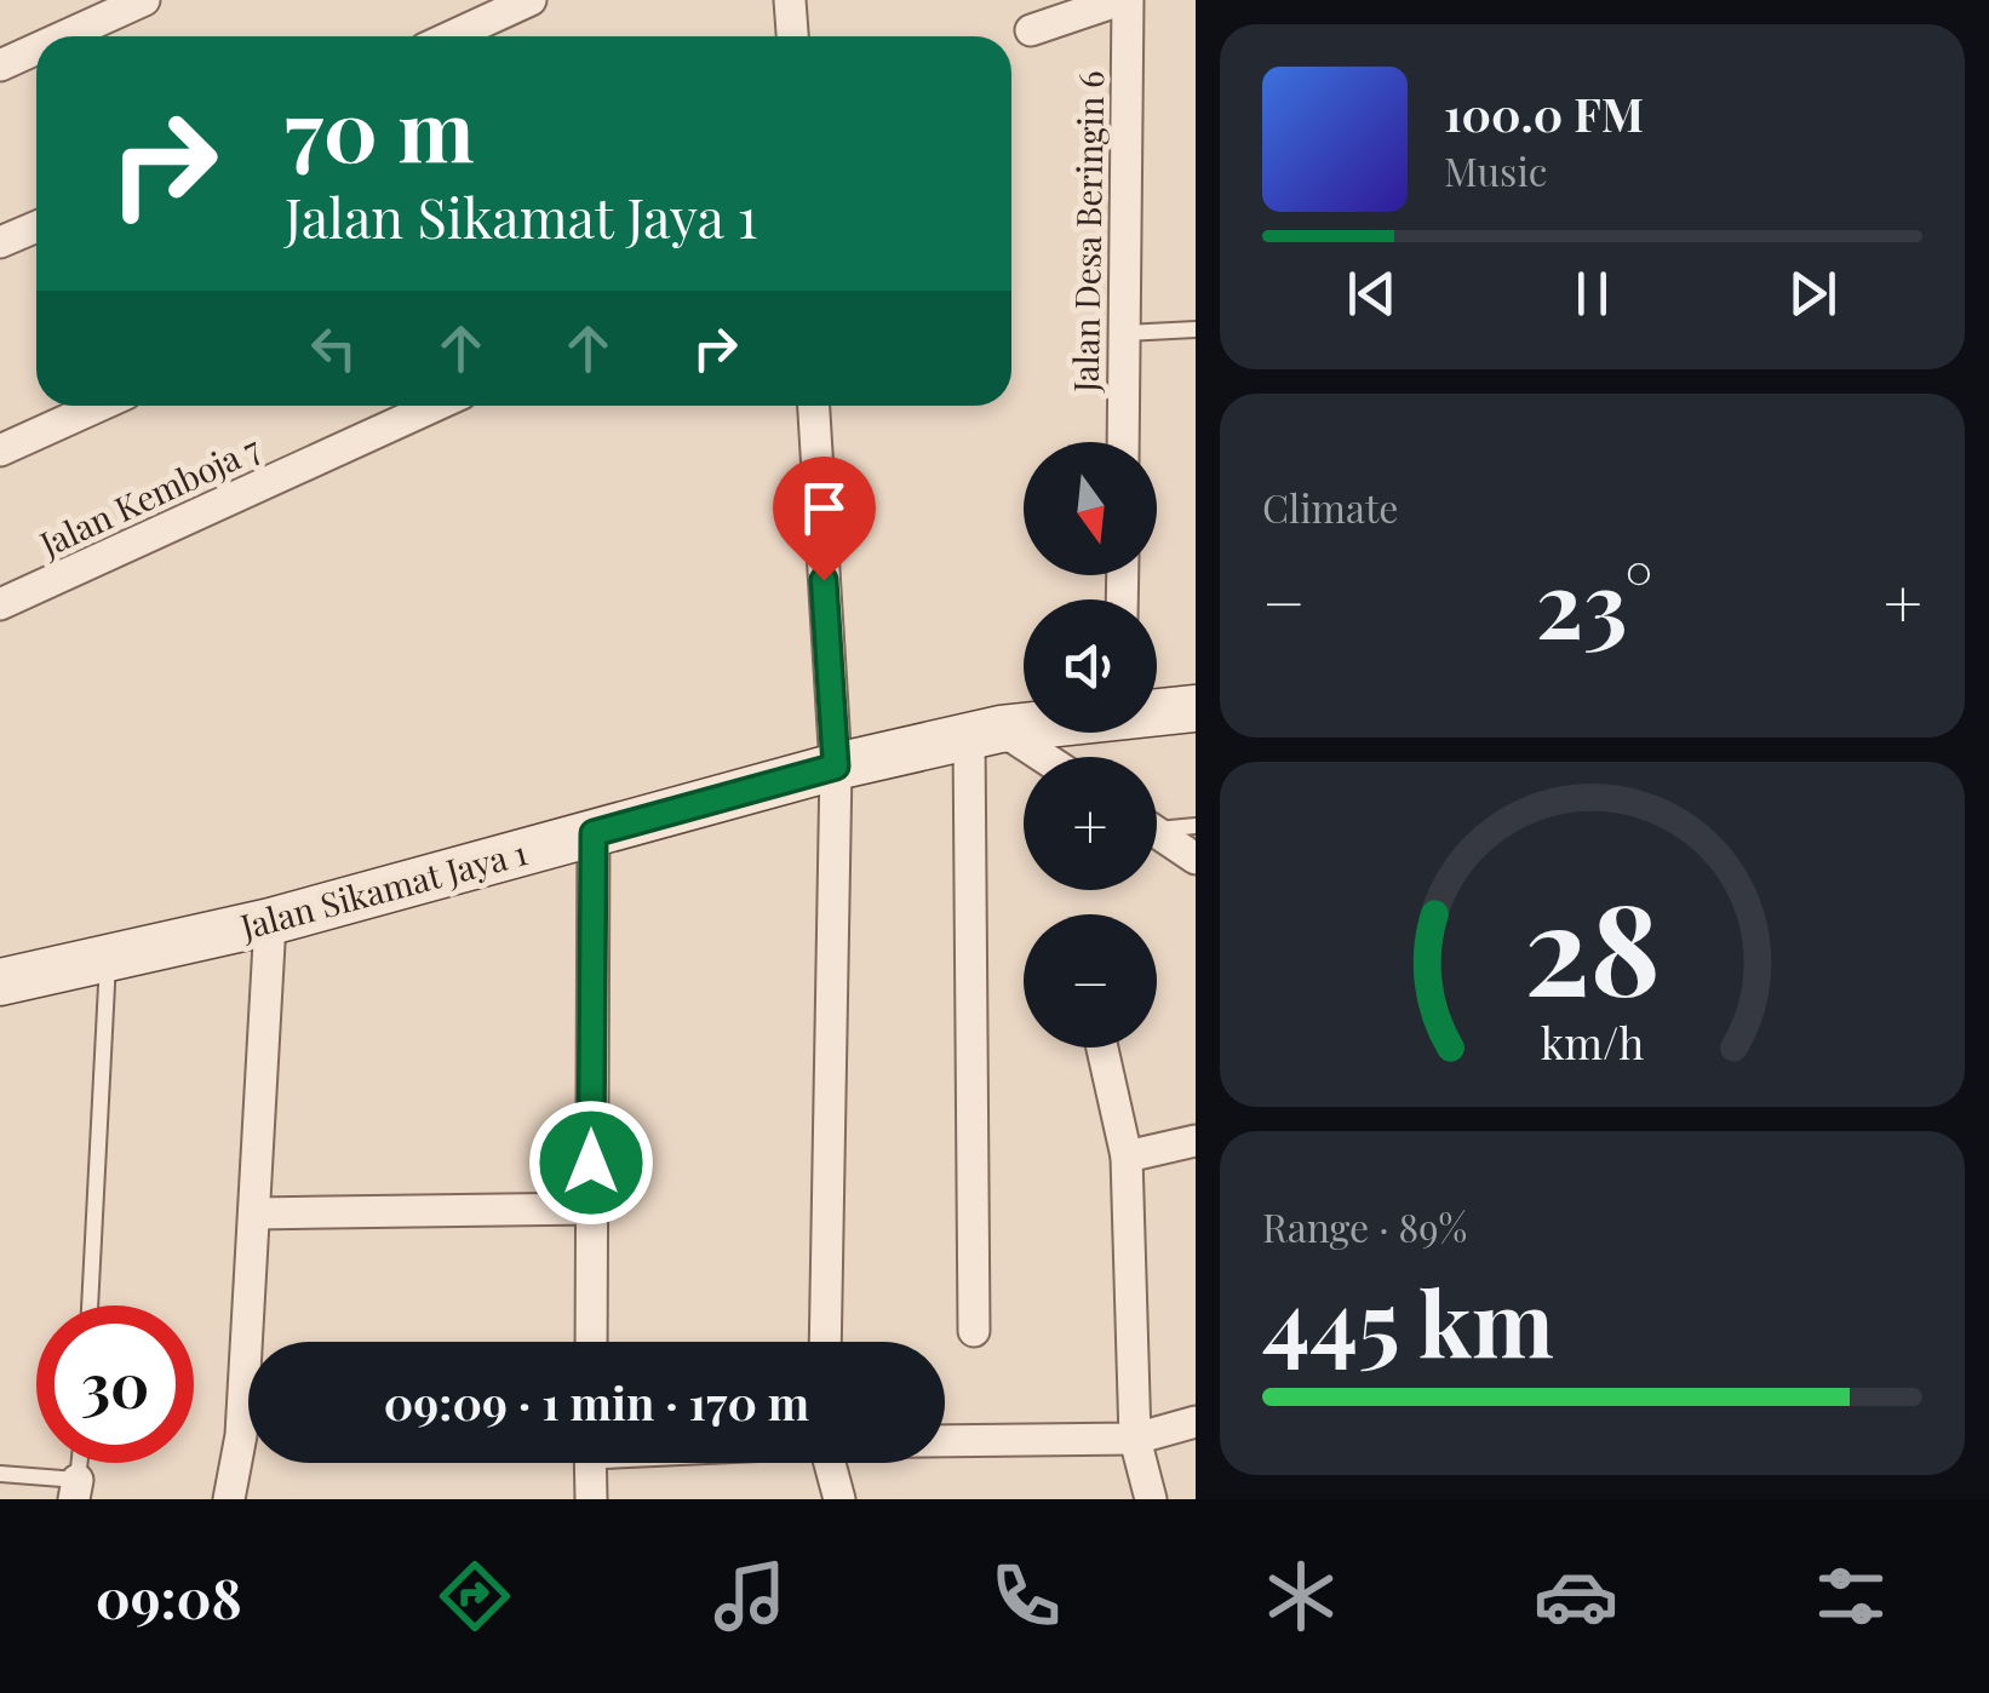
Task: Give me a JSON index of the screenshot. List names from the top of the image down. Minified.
{"streets":{"main road":["Jalan Sikamat Jaya 1"],"street":["Jalan Desa Beringin 6","Jalan Kemboja 7"]},"north":"bottom","page":{"turn":["70 m","Jalan Sikamat Jaya 1"],"song":["100.0 FM","Music"],"tile":["Climate",["Range · 89%","445 km"]],"map_buttons":["+","−"],"heat":["−","23°","+"],"limit":"30","trip":"09:09 · 1 min · 170 m","tabs":"09:08","gauge":["28","km/h"]}}
